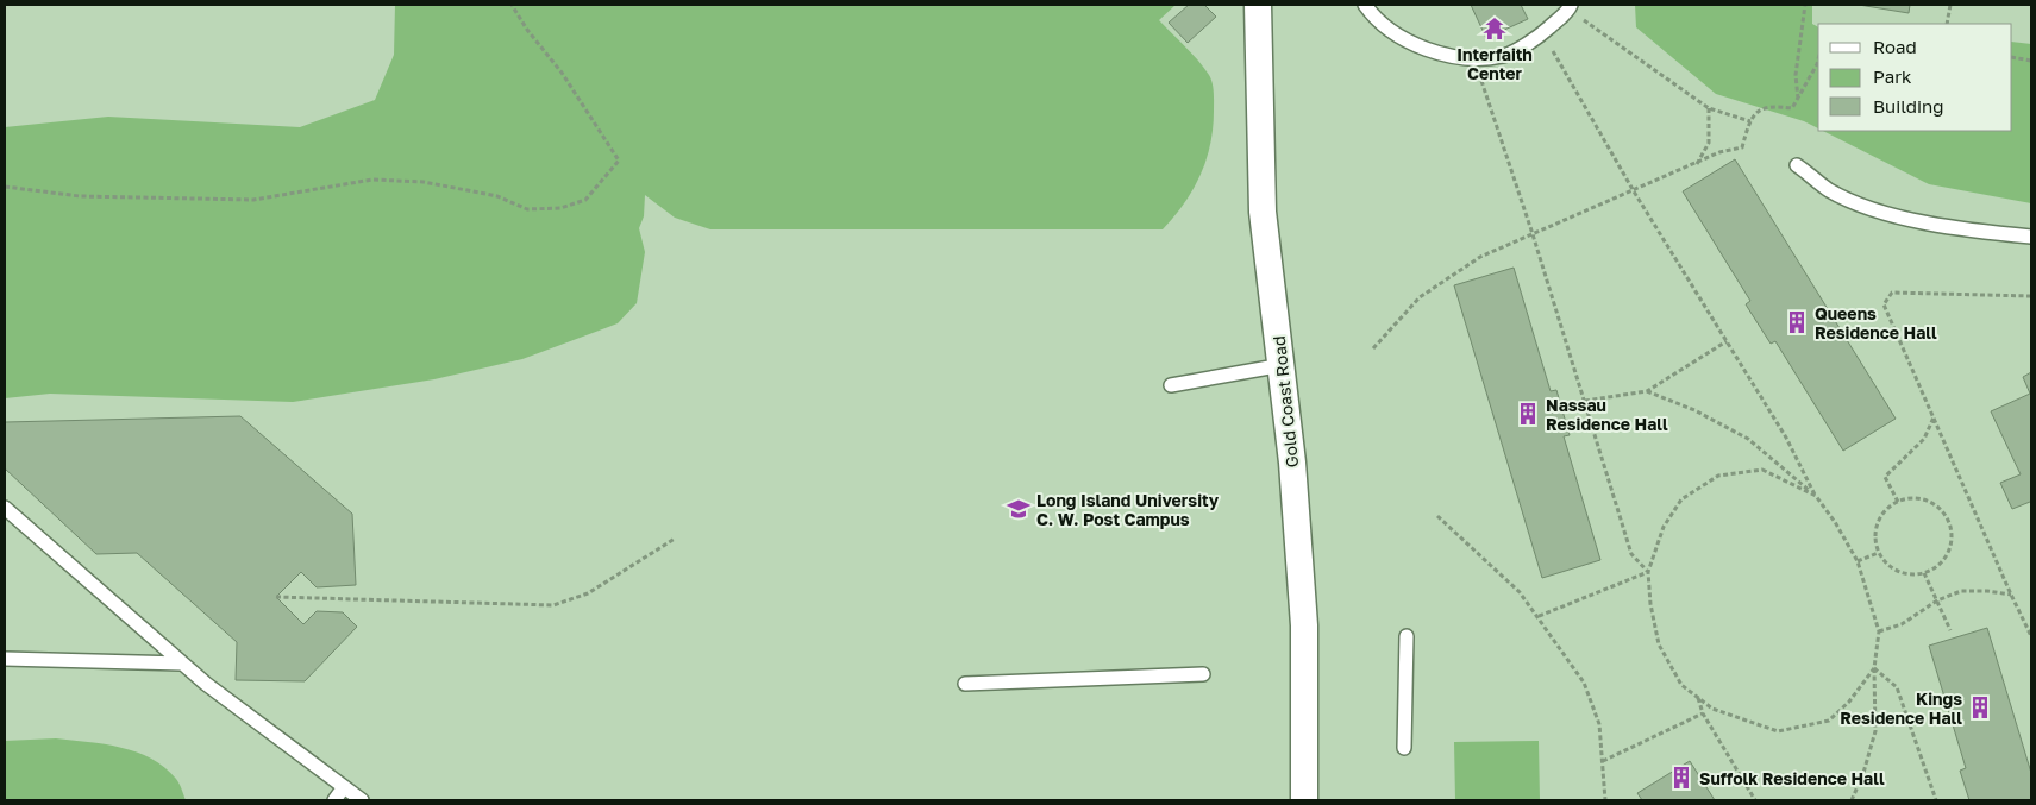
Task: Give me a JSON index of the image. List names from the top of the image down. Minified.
{"streets":{"street":["Gold Coast Road"]},"places":{"temple":["Interfaith Center"],"building":["Queens Residence Hall","Nassau Residence Hall","Kings Residence Hall","Suffolk Residence Hall"],"school or university":["Long Island University C. W. Post Campus"]},"legend":["Road","Park","Building"]}
